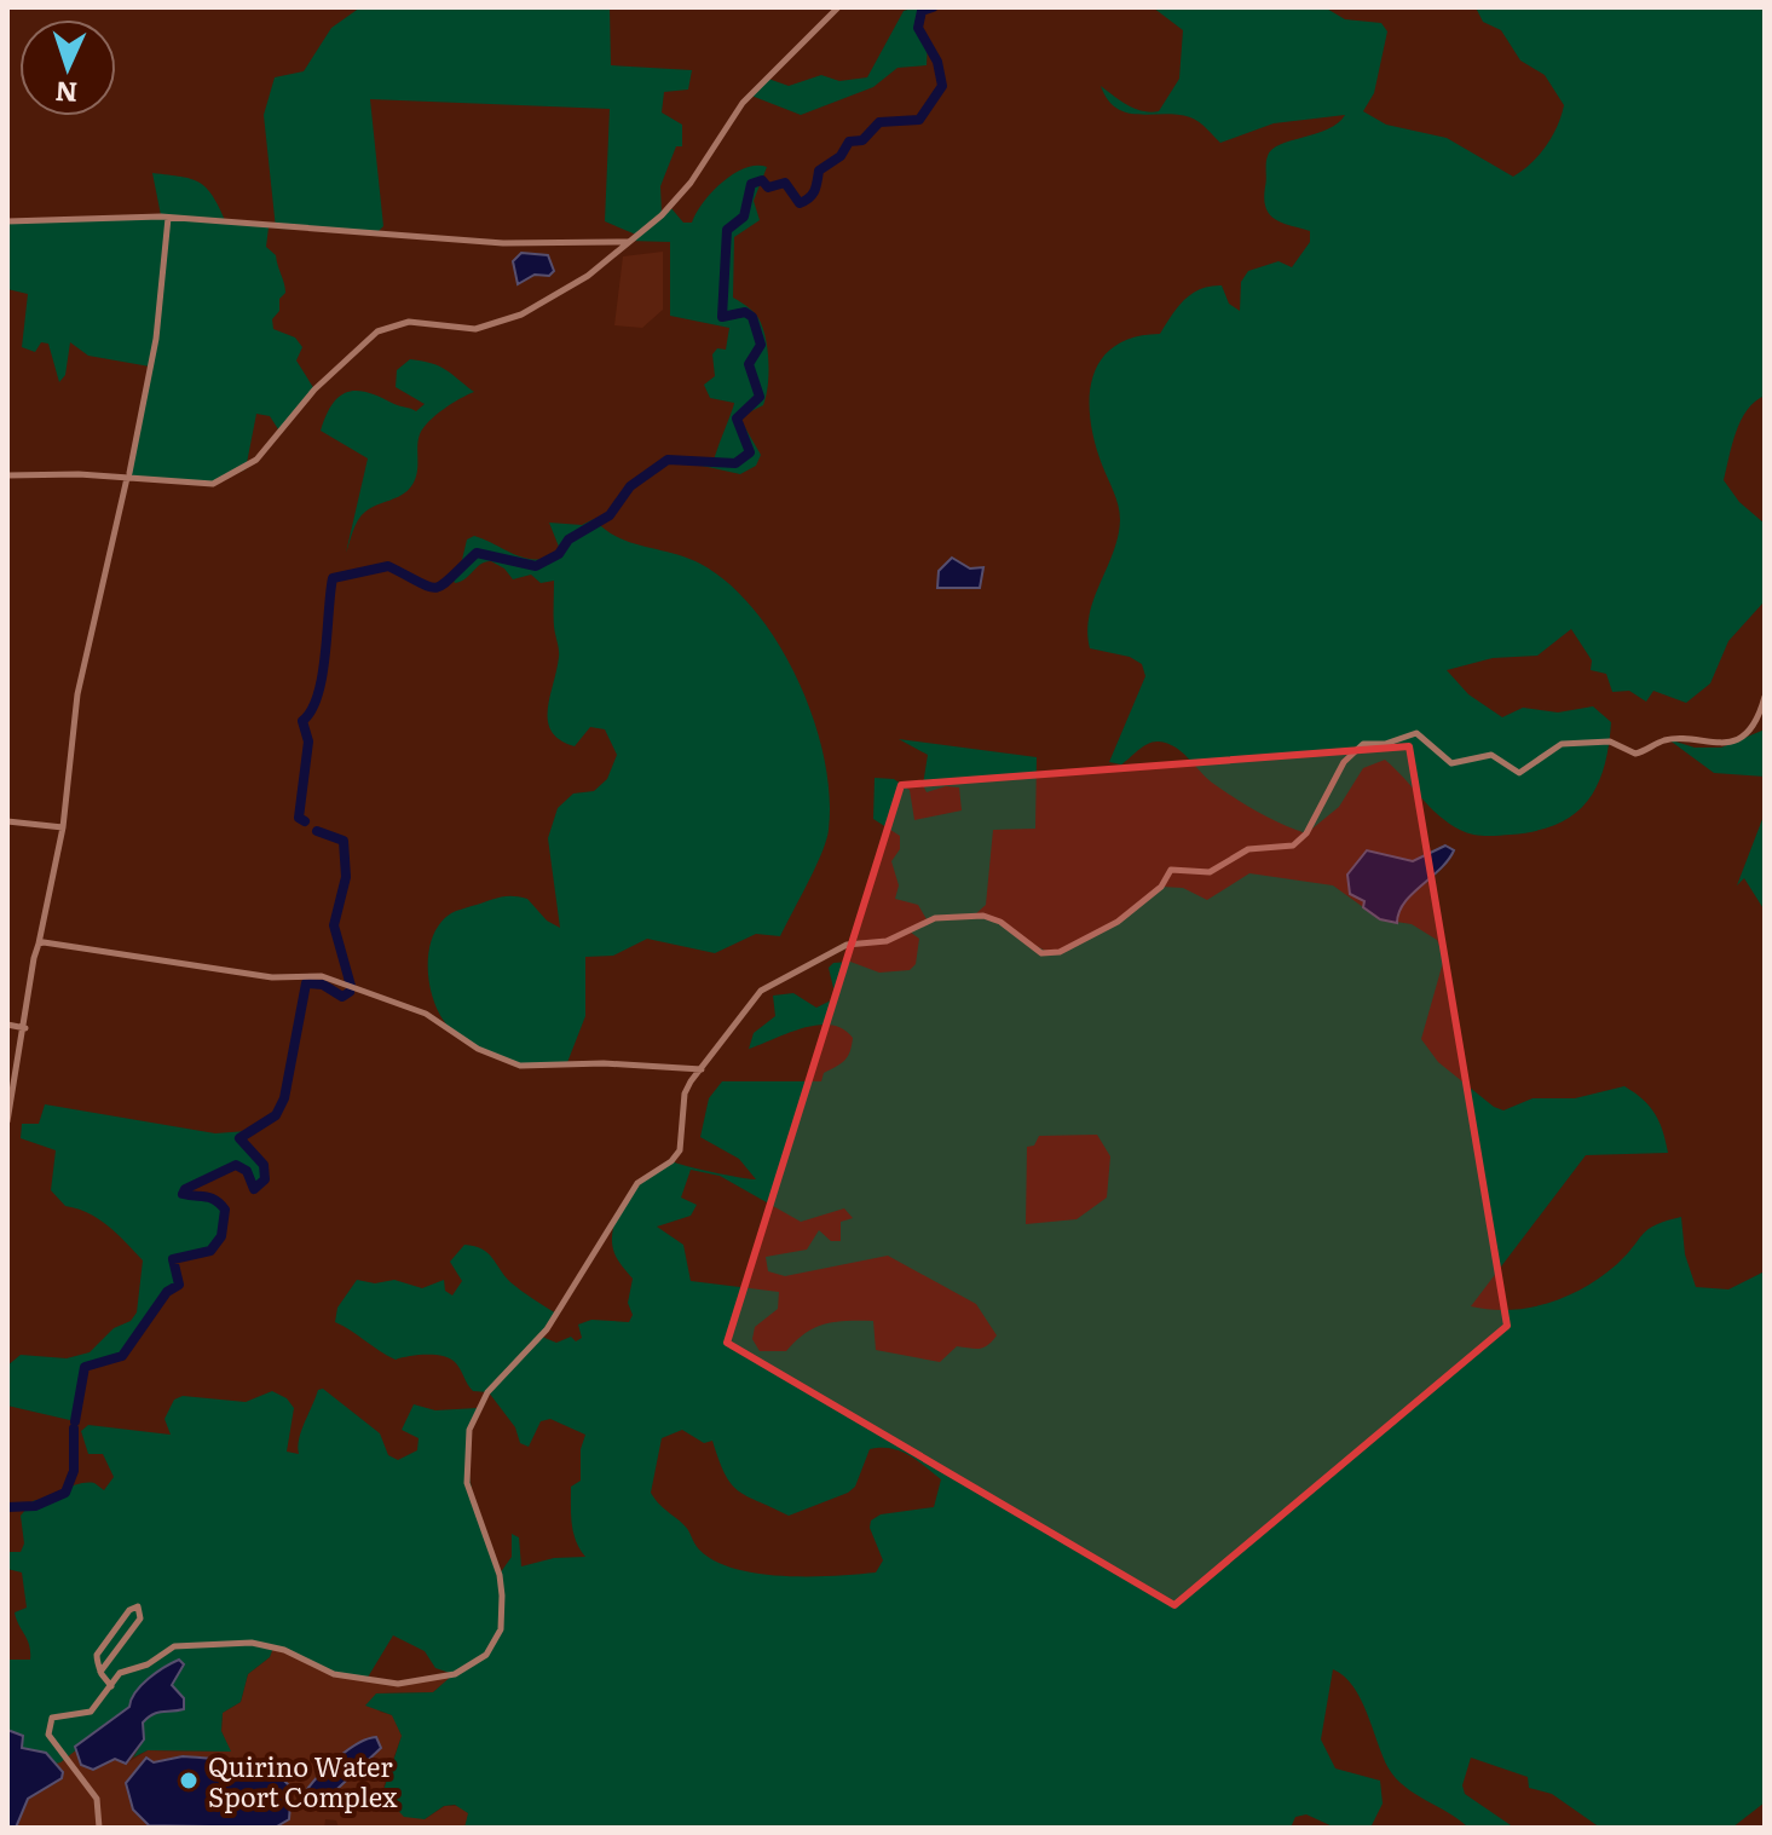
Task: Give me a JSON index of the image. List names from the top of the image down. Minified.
{"places":["Quirino Water Sport Complex"],"north":"bottom"}
